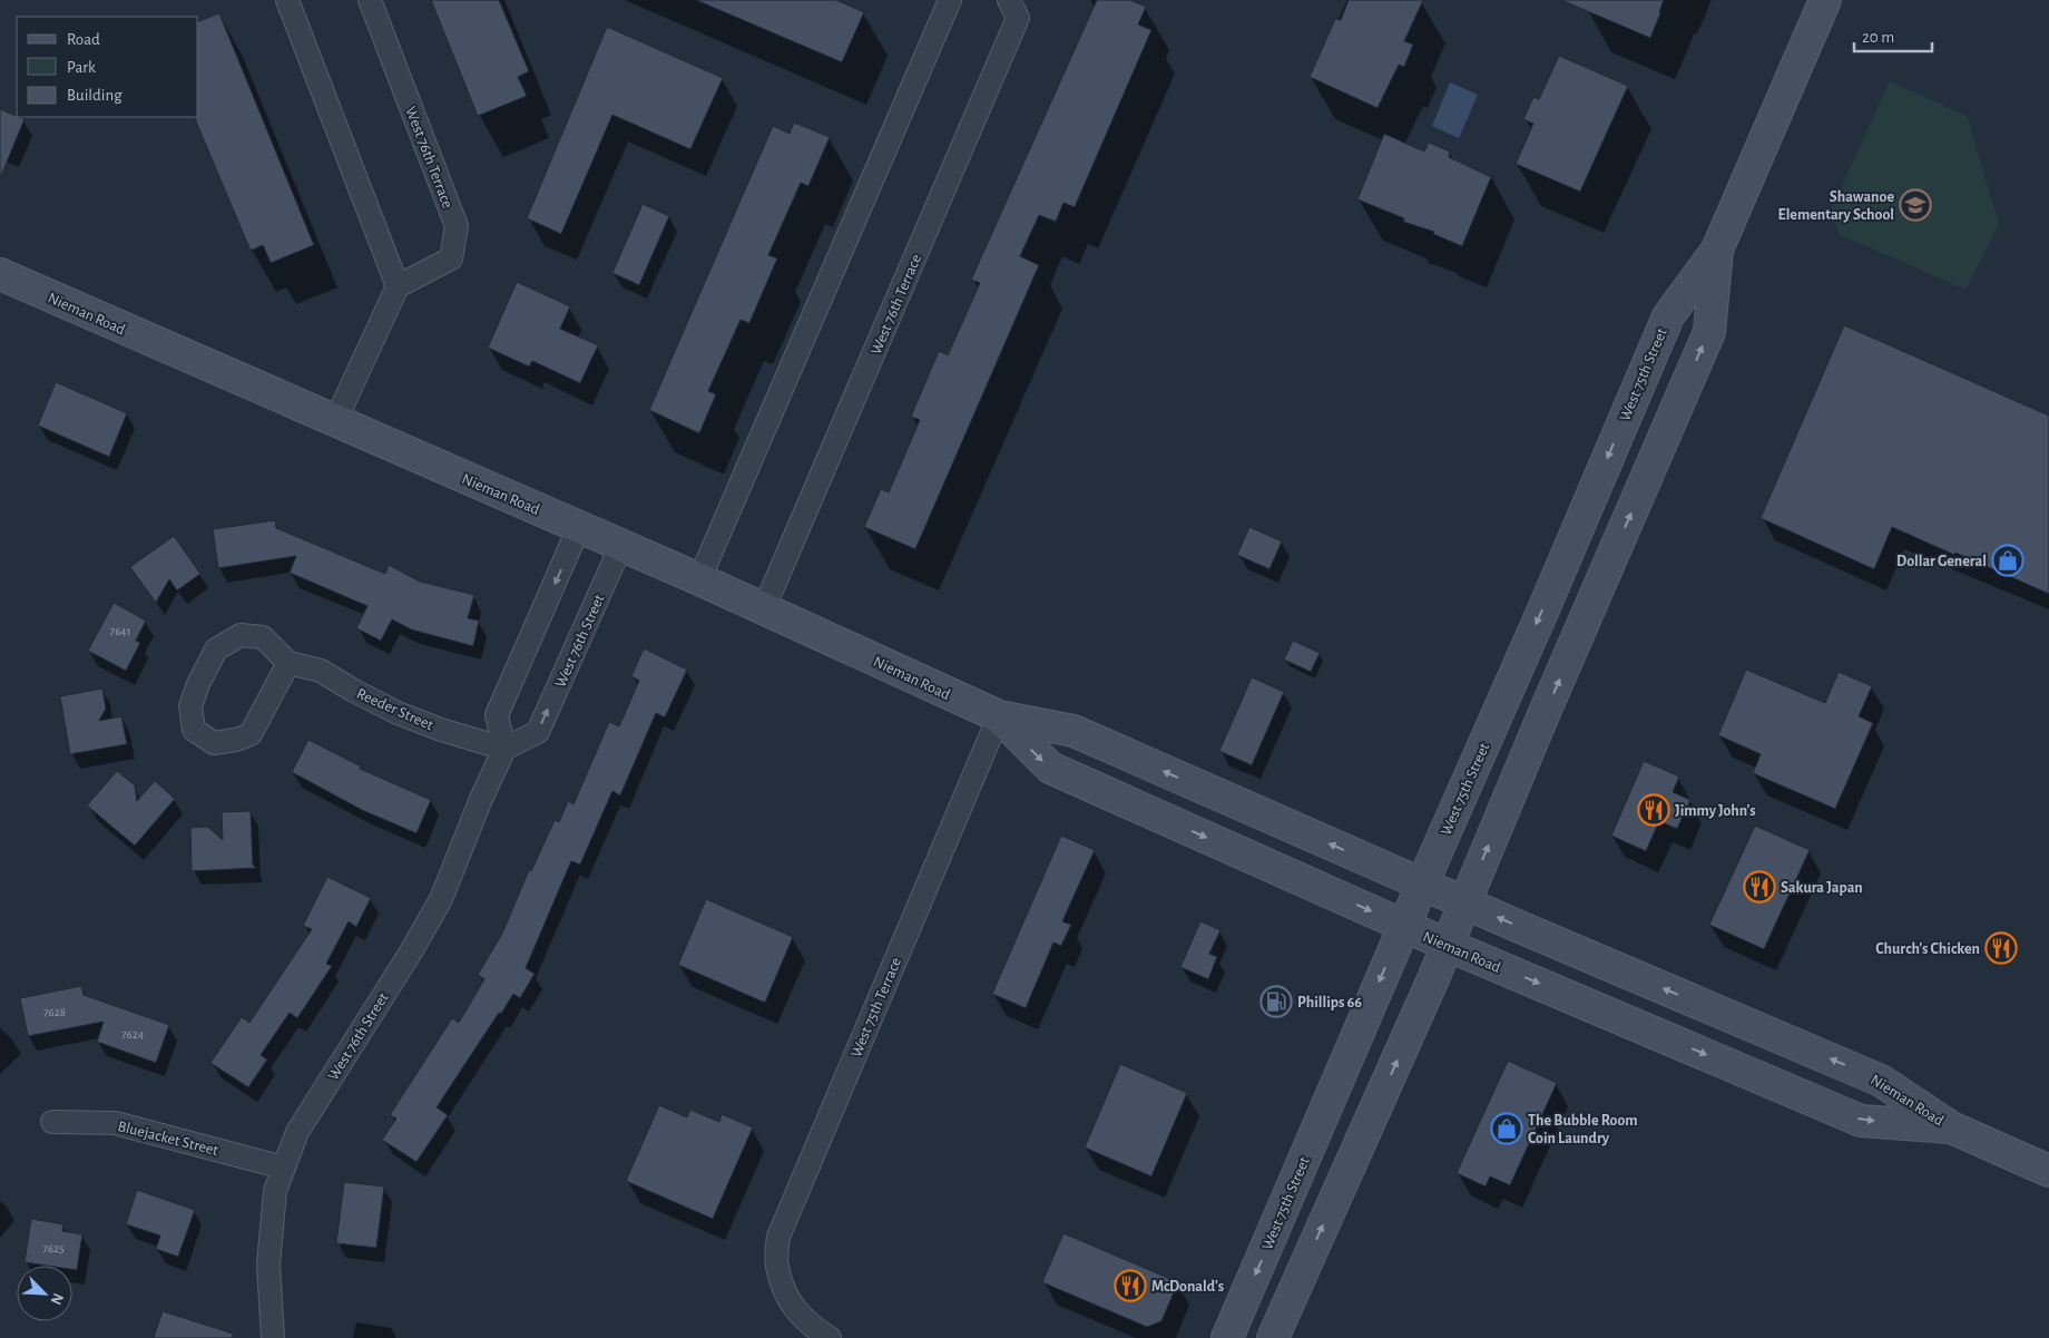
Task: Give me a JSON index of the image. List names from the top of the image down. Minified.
{"streets":{"main road":["Nieman Road","West 75th Street"],"street":["West 76th Terrace","West 76th Street","Reeder Street","West 75th Terrace","Bluejacket Street"]},"crossings":[["West 76th Terrace","Nieman Road"],["Nieman Road","West 75th Street"],["Nieman Road","West 76th Street"],["Nieman Road","West 75th Terrace"],["West 76th Street","Reeder Street"],["West 76th Street","Bluejacket Street"]],"places":{"school or university":["Shawanoe Elementary School"],"shop":["Dollar General","The Bubble Room Coin Laundry"],"restaurant":["Jimmy John's","Sakura Japan","Church's Chicken","McDonald's"],"fuel station":["Phillips 66"]},"house_numbers":["7641","7628","7624","7625"],"legend":["Road","Park","Building"],"scale_bar":"20 m","north":"bottom right"}
